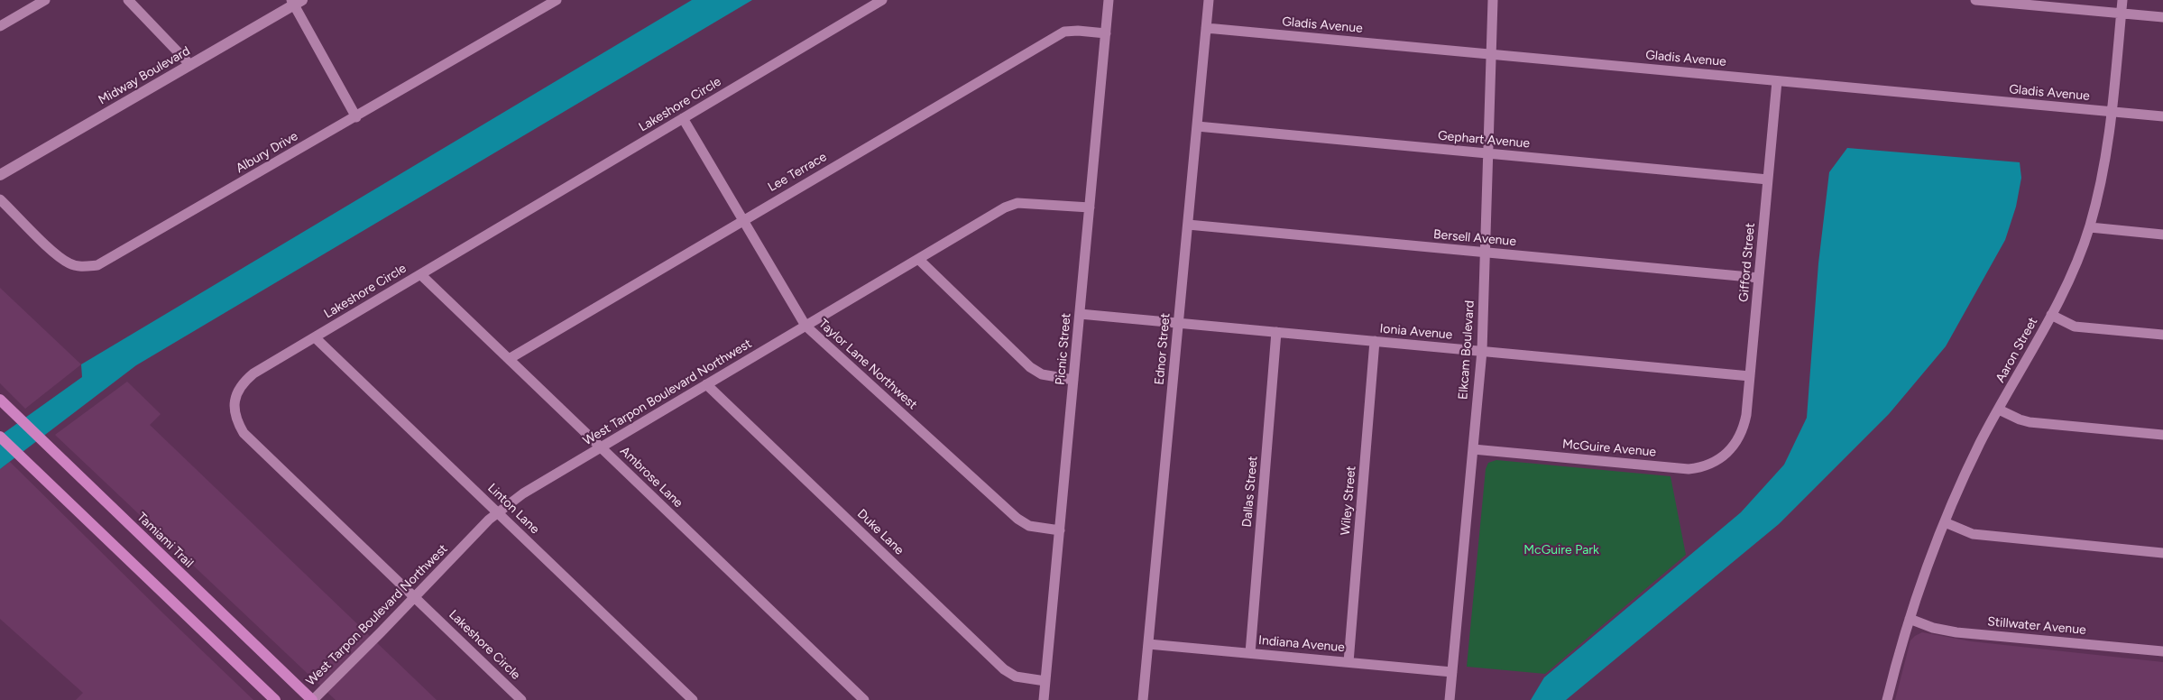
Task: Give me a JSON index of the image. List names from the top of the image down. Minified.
{"streets":{"main road":["Tamiami Trail"],"street":["Gladis Avenue","Midway Boulevard","Lakeshore Circle","Gephart Avenue","Albury Drive","Lee Terrace","Bersell Avenue","Gifford Street","Ionia Avenue","Picnic Street","Ednor Street","Elkcam Boulevard","Aaron Street","Taylor Lane Northwest","West Tarpon Boulevard Northwest","McGuire Avenue","Ambrose Lane","Dallas Street","Wiley Street","Linton Lane","Duke Lane","Stillwater Avenue","Indiana Avenue"]},"crossings":[["Gladis Avenue","Gifford Street"],["Gladis Avenue","Ednor Street"],["Gladis Avenue","Elkcam Boulevard"],["Gladis Avenue","Aaron Street"],["Lakeshore Circle","Taylor Lane Northwest"],["Lakeshore Circle","West Tarpon Boulevard Northwest"],["Lakeshore Circle","Ambrose Lane"],["Lakeshore Circle","Linton Lane"],["Gephart Avenue","Gifford Street"],["Gephart Avenue","Ednor Street"],["Gephart Avenue","Elkcam Boulevard"],["Lee Terrace","Picnic Street"],["Lee Terrace","Taylor Lane Northwest"],["Lee Terrace","Ambrose Lane"],["Bersell Avenue","Gifford Street"],["Bersell Avenue","Ednor Street"],["Bersell Avenue","Elkcam Boulevard"],["Gifford Street","Ionia Avenue"],["Gifford Street","McGuire Avenue"],["Ionia Avenue","Picnic Street"],["Ionia Avenue","Ednor Street"],["Ionia Avenue","Elkcam Boulevard"],["Ionia Avenue","Dallas Street"],["Ionia Avenue","Wiley Street"],["Picnic Street","Taylor Lane Northwest"],["Picnic Street","West Tarpon Boulevard Northwest"],["Picnic Street","Duke Lane"],["Ednor Street","Indiana Avenue"],["Elkcam Boulevard","McGuire Avenue"],["Elkcam Boulevard","Indiana Avenue"],["Aaron Street","Stillwater Avenue"],["Taylor Lane Northwest","West Tarpon Boulevard Northwest"],["West Tarpon Boulevard Northwest","Ambrose Lane"],["West Tarpon Boulevard Northwest","Linton Lane"],["West Tarpon Boulevard Northwest","Duke Lane"],["West Tarpon Boulevard Northwest","Tamiami Trail"],["Dallas Street","Indiana Avenue"],["Wiley Street","Indiana Avenue"]],"parks":["McGuire Park"]}
